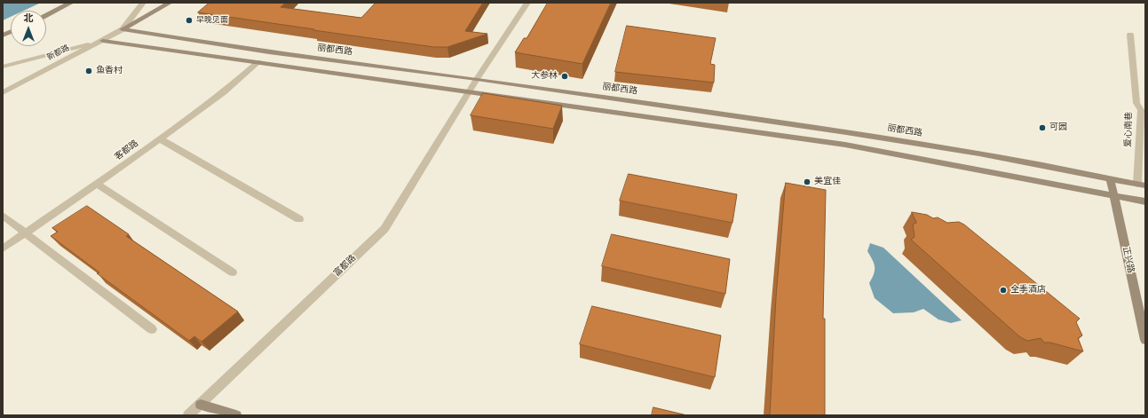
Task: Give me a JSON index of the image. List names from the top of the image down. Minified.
{"streets":{"main road":["丽都西路","正兴路"],"street":["新都路","爱心南巷","客都路","富都路"]},"crossings":[["丽都西路","新都路"],["丽都西路","爱心南巷"],["丽都西路","正兴路"],["丽都西路","富都路"]],"places":["早晚见面","鱼香村","大参林","可园","美宜佳","全季酒店"],"north":"top"}
